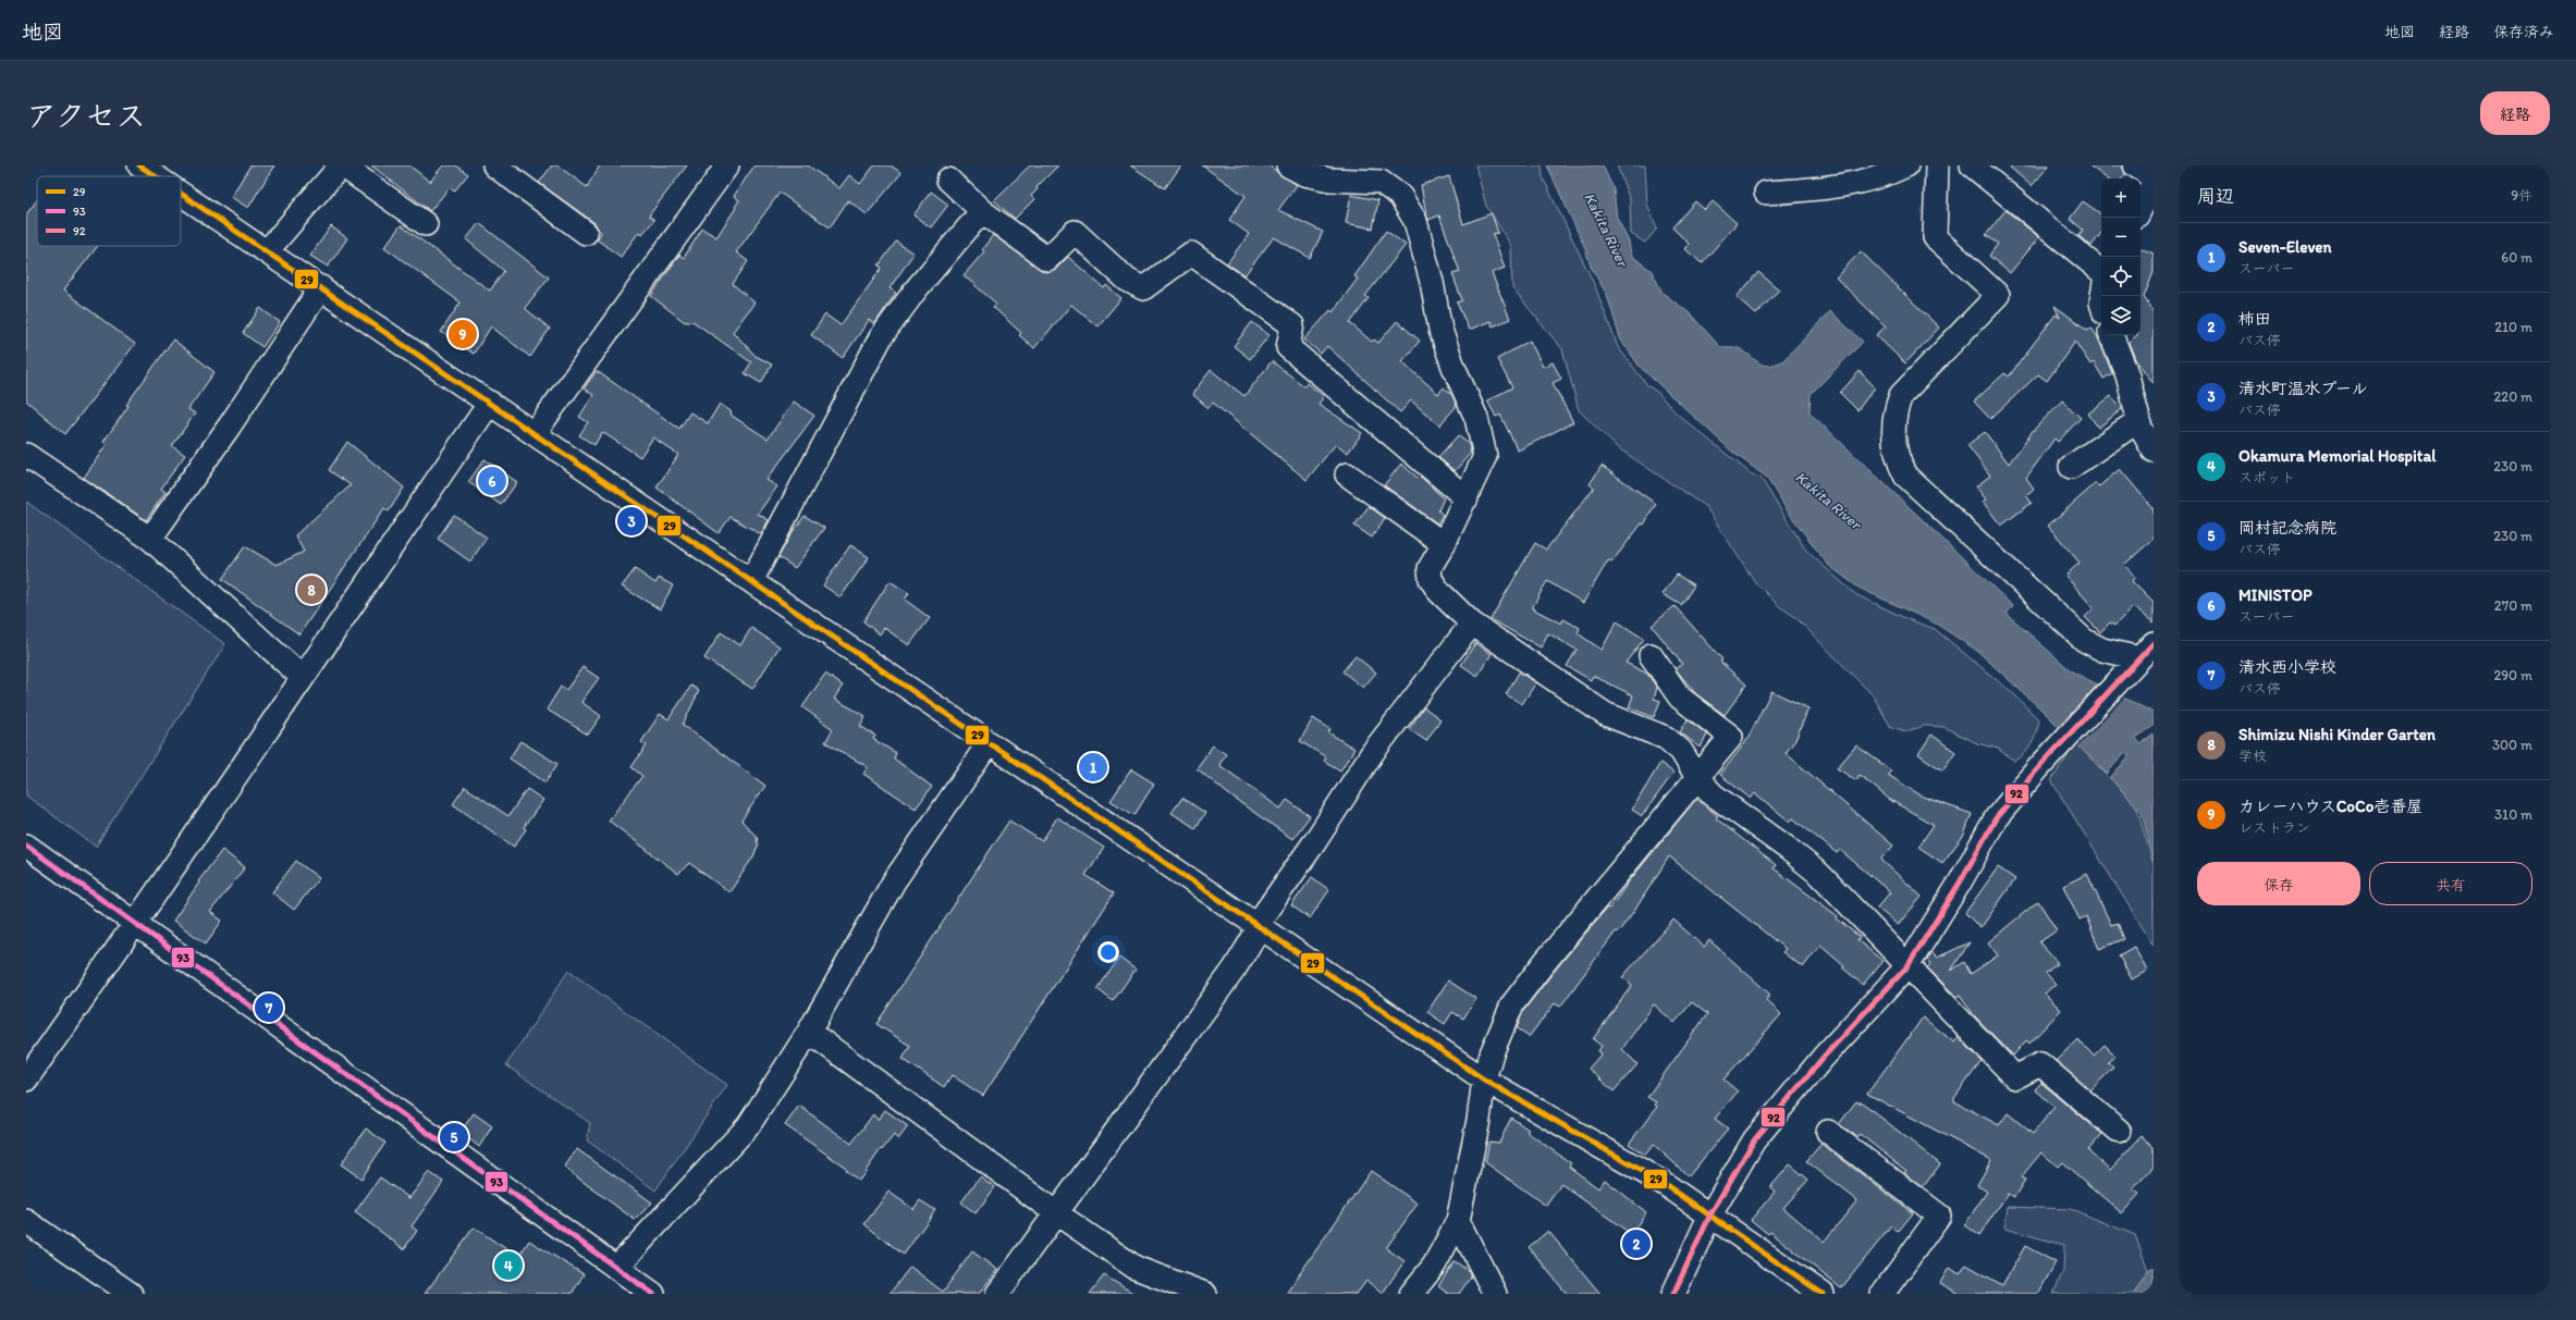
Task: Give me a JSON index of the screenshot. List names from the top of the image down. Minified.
{"water":["Kakita River"],"lines":["transit line 29","transit line 92","transit line 93"],"legend":["29","93","92"],"page":{"header":"地図","nav":["地図","経路","保存済み"],"title":"アクセス","buttons":["経路",["保存","共有"]],"heading":["周辺","9件"],"map_buttons":["+","−"],"list":[{"mark":"1","name":"Seven-Eleven","note":"スーパー","value":"60 m"},{"mark":"2","name":"柿田","note":"バス停","value":"210 m"},{"mark":"3","name":"清水町温水プール","note":"バス停","value":"220 m"},{"mark":"4","name":"Okamura Memorial Hospital","note":"スポット","value":"230 m"},{"mark":"5","name":"岡村記念病院","note":"バス停","value":"230 m"},{"mark":"6","name":"MINISTOP","note":"スーパー","value":"270 m"},{"mark":"7","name":"清水西小学校","note":"バス停","value":"290 m"},{"mark":"8","name":"Shimizu Nishi Kinder Garten","note":"学校","value":"300 m"},{"mark":"9","name":"カレーハウスCoCo壱番屋","note":"レストラン","value":"310 m"}],"pins":["9","6","3","8","1","7","5","2","4"]}}
